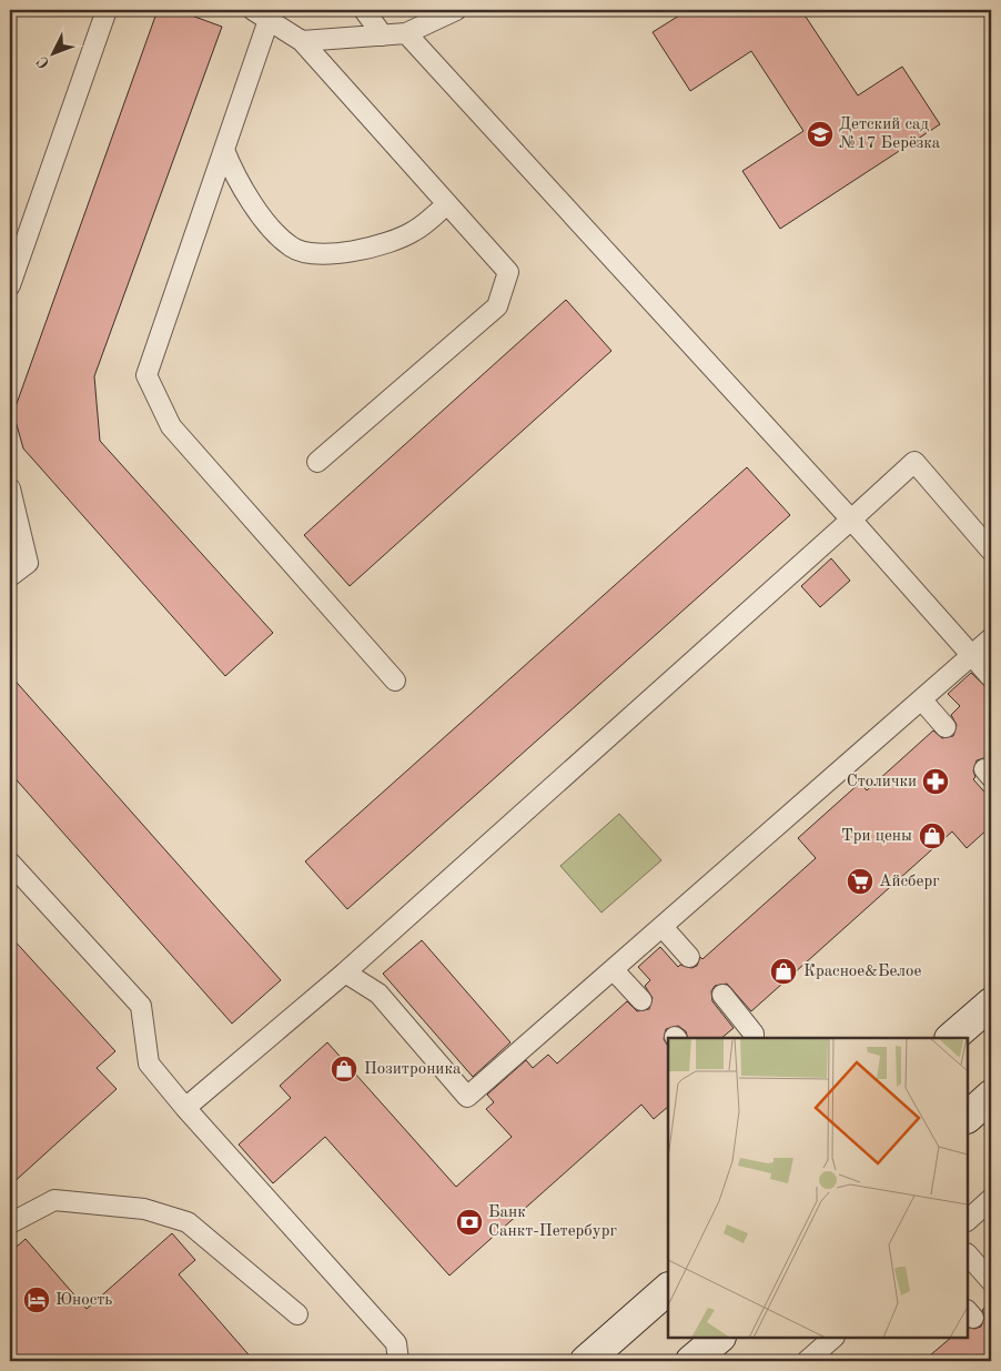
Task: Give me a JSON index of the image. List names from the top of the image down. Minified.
{"places":{"school or university":["Детский сад №17 Берёзка"],"pharmacy":["Столички"],"shop":["Три цены","Красное&Белое","Позитроника"],"supermarket":["Айсберг"],"bank":["Банк Санкт-Петербург"],"hotel":["Юность"]},"north":"bottom left"}
